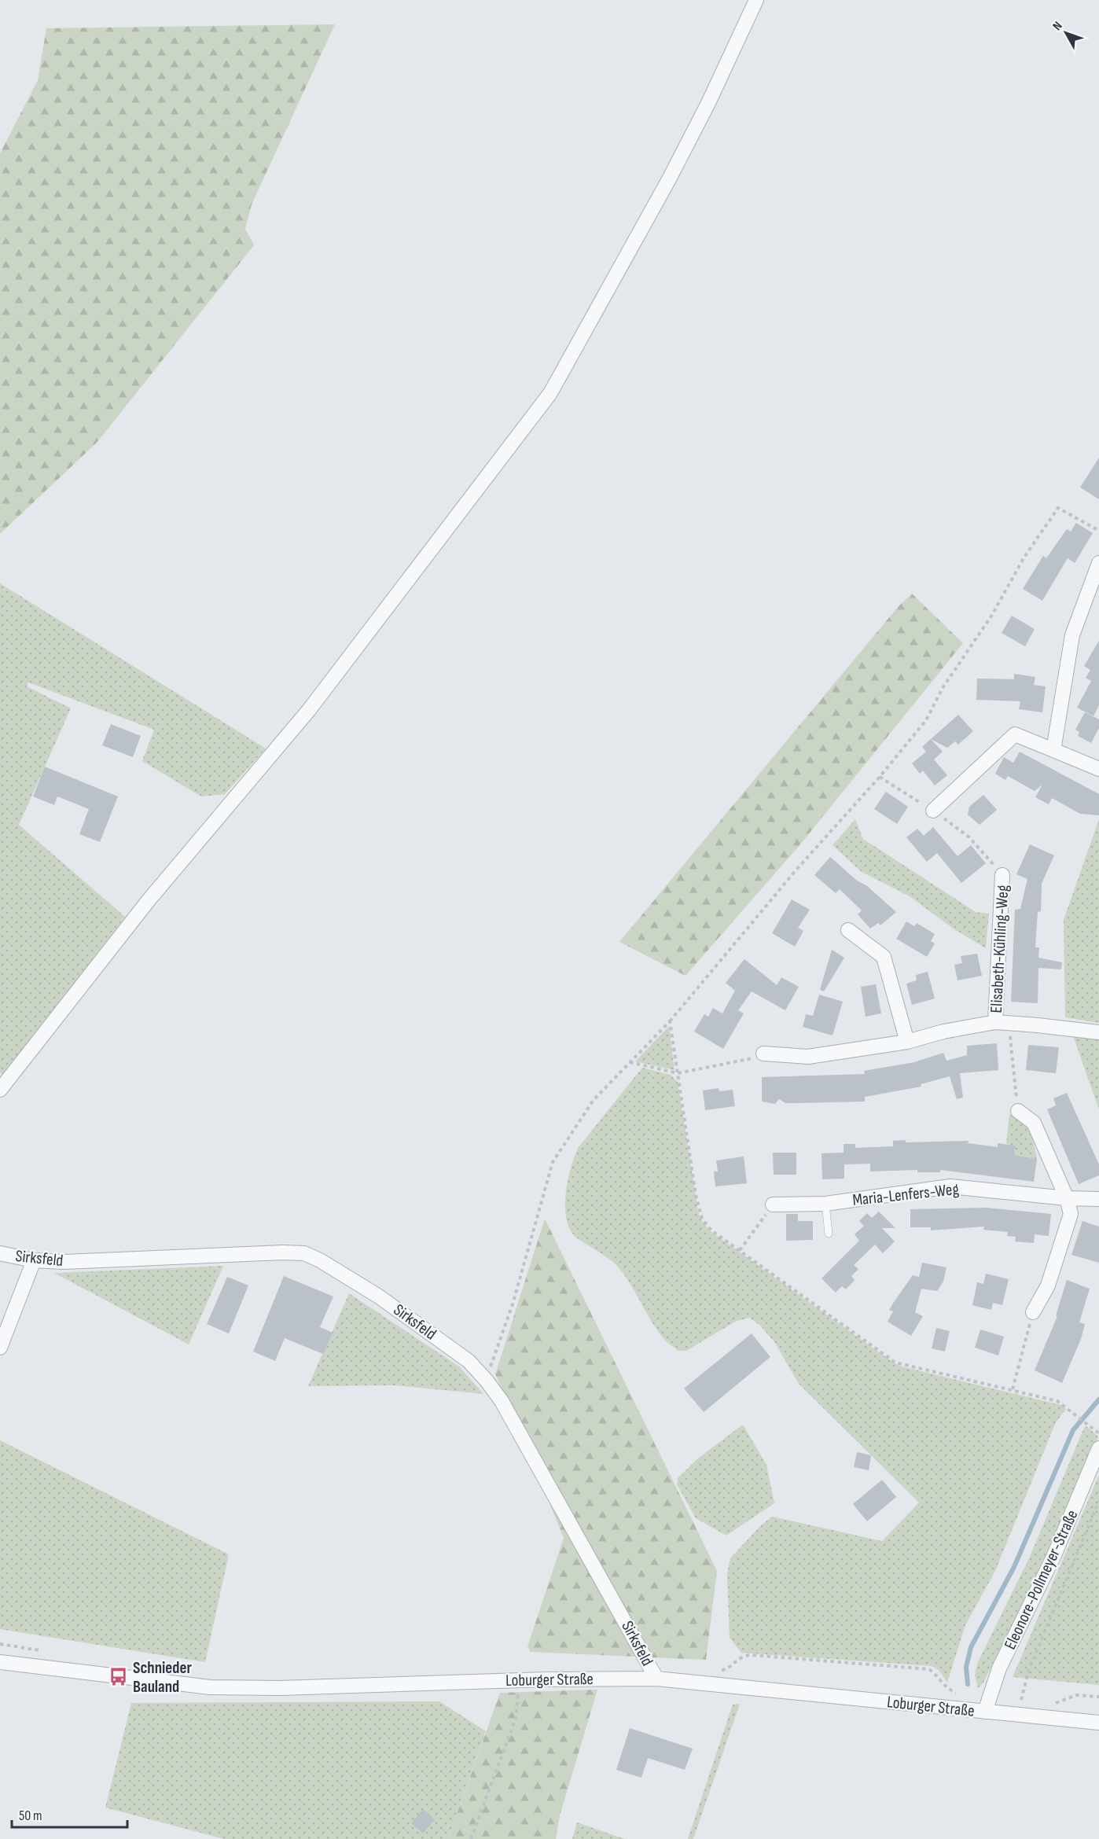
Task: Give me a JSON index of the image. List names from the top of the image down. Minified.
{"streets":{"street":["Elisabeth-Kühling-Weg","Maria-Lenfers-Weg","Sirksfeld","Eleonore-Pollmeyer-Straße","Loburger Straße"]},"crossings":[["Sirksfeld","Loburger Straße"],["Eleonore-Pollmeyer-Straße","Loburger Straße"]],"places":{"bus stop":["Schnieder Bauland"]},"scale_bar":"50 m","north":"top left"}
